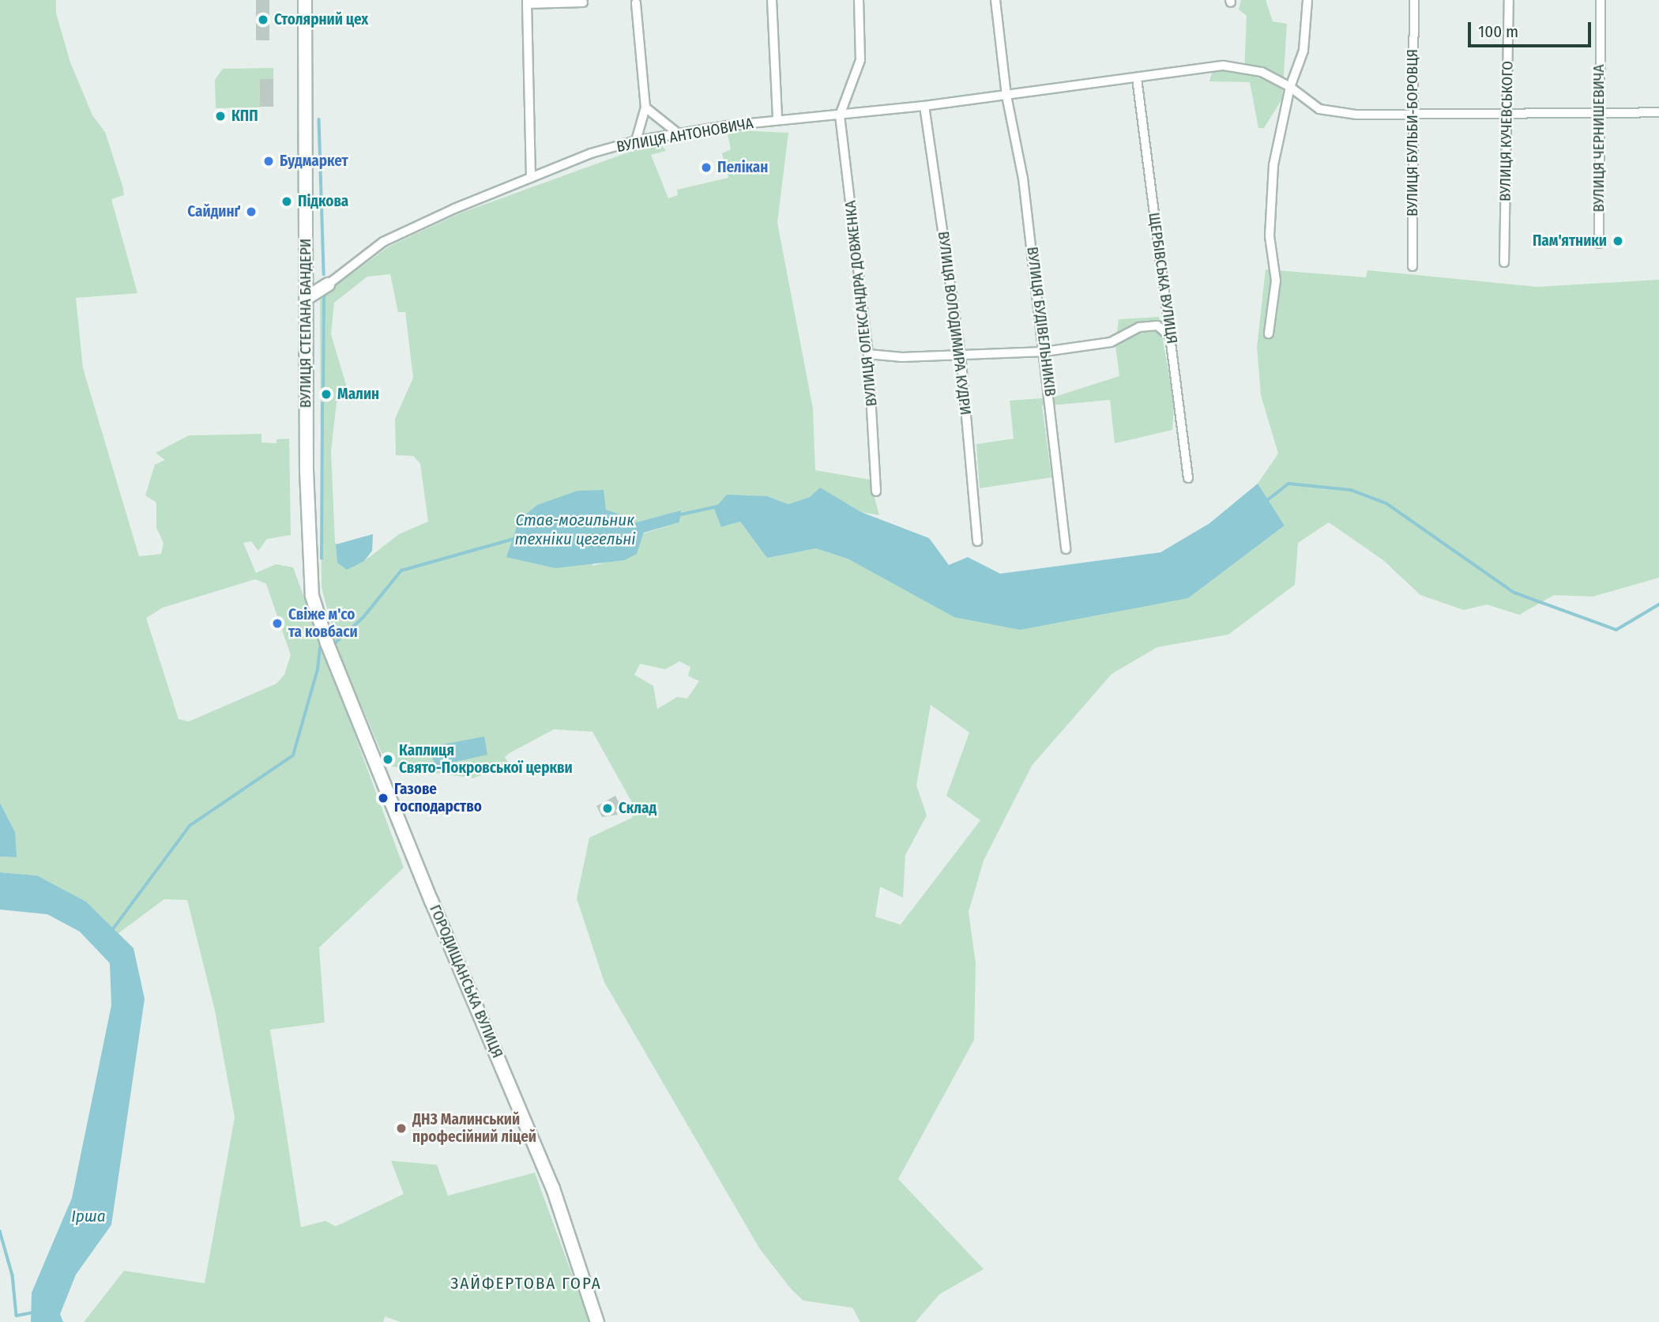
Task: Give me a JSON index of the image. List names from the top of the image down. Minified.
{"streets":{"street":["ВУЛИЦЯ КУЧЕВСЬКОГО","ВУЛИЦЯ БУЛЬБИ-БОРОВЦЯ","ВУЛИЦЯ АНТОНОВИЧА","ВУЛИЦЯ ЧЕРНИШЕВИЧА","ЩЕРБІВСЬКА ВУЛИЦЯ","ВУЛИЦЯ ОЛЕКСАНДРА ДОВЖЕНКА","ВУЛИЦЯ БУДІВЕЛЬНИКІВ","ВУЛИЦЯ СТЕПАНА БАНДЕРИ","ВУЛИЦЯ ВОЛОДИМИРА КУДРИ","ГОРОДИЩАНСЬКА ВУЛИЦЯ"]},"crossings":[["ВУЛИЦЯ КУЧЕВСЬКОГО","ВУЛИЦЯ АНТОНОВИЧА"],["ВУЛИЦЯ БУЛЬБИ-БОРОВЦЯ","ВУЛИЦЯ АНТОНОВИЧА"],["ВУЛИЦЯ АНТОНОВИЧА","ВУЛИЦЯ ЧЕРНИШЕВИЧА"],["ВУЛИЦЯ АНТОНОВИЧА","ЩЕРБІВСЬКА ВУЛИЦЯ"],["ВУЛИЦЯ АНТОНОВИЧА","ВУЛИЦЯ ОЛЕКСАНДРА ДОВЖЕНКА"],["ВУЛИЦЯ АНТОНОВИЧА","ВУЛИЦЯ БУДІВЕЛЬНИКІВ"],["ВУЛИЦЯ АНТОНОВИЧА","ВУЛИЦЯ ВОЛОДИМИРА КУДРИ"],["ВУЛИЦЯ СТЕПАНА БАНДЕРИ","ГОРОДИЩАНСЬКА ВУЛИЦЯ"]],"districts":["ЗАЙФЕРТОВА ГОРА"],"water":["Став-могильник техніки цегельні","Ірша"],"places":["Столярний цех","КПП","Будмаркет","Пелікан","Підкова","Сайдинґ","Пам'ятники","Малин","Свіже м'со та ковбаси","Каплиця Свято-Покровської церкви","Газове господарство","Склад","ДНЗ Малинський професійний ліцей"],"scale_bar":"100 m"}
